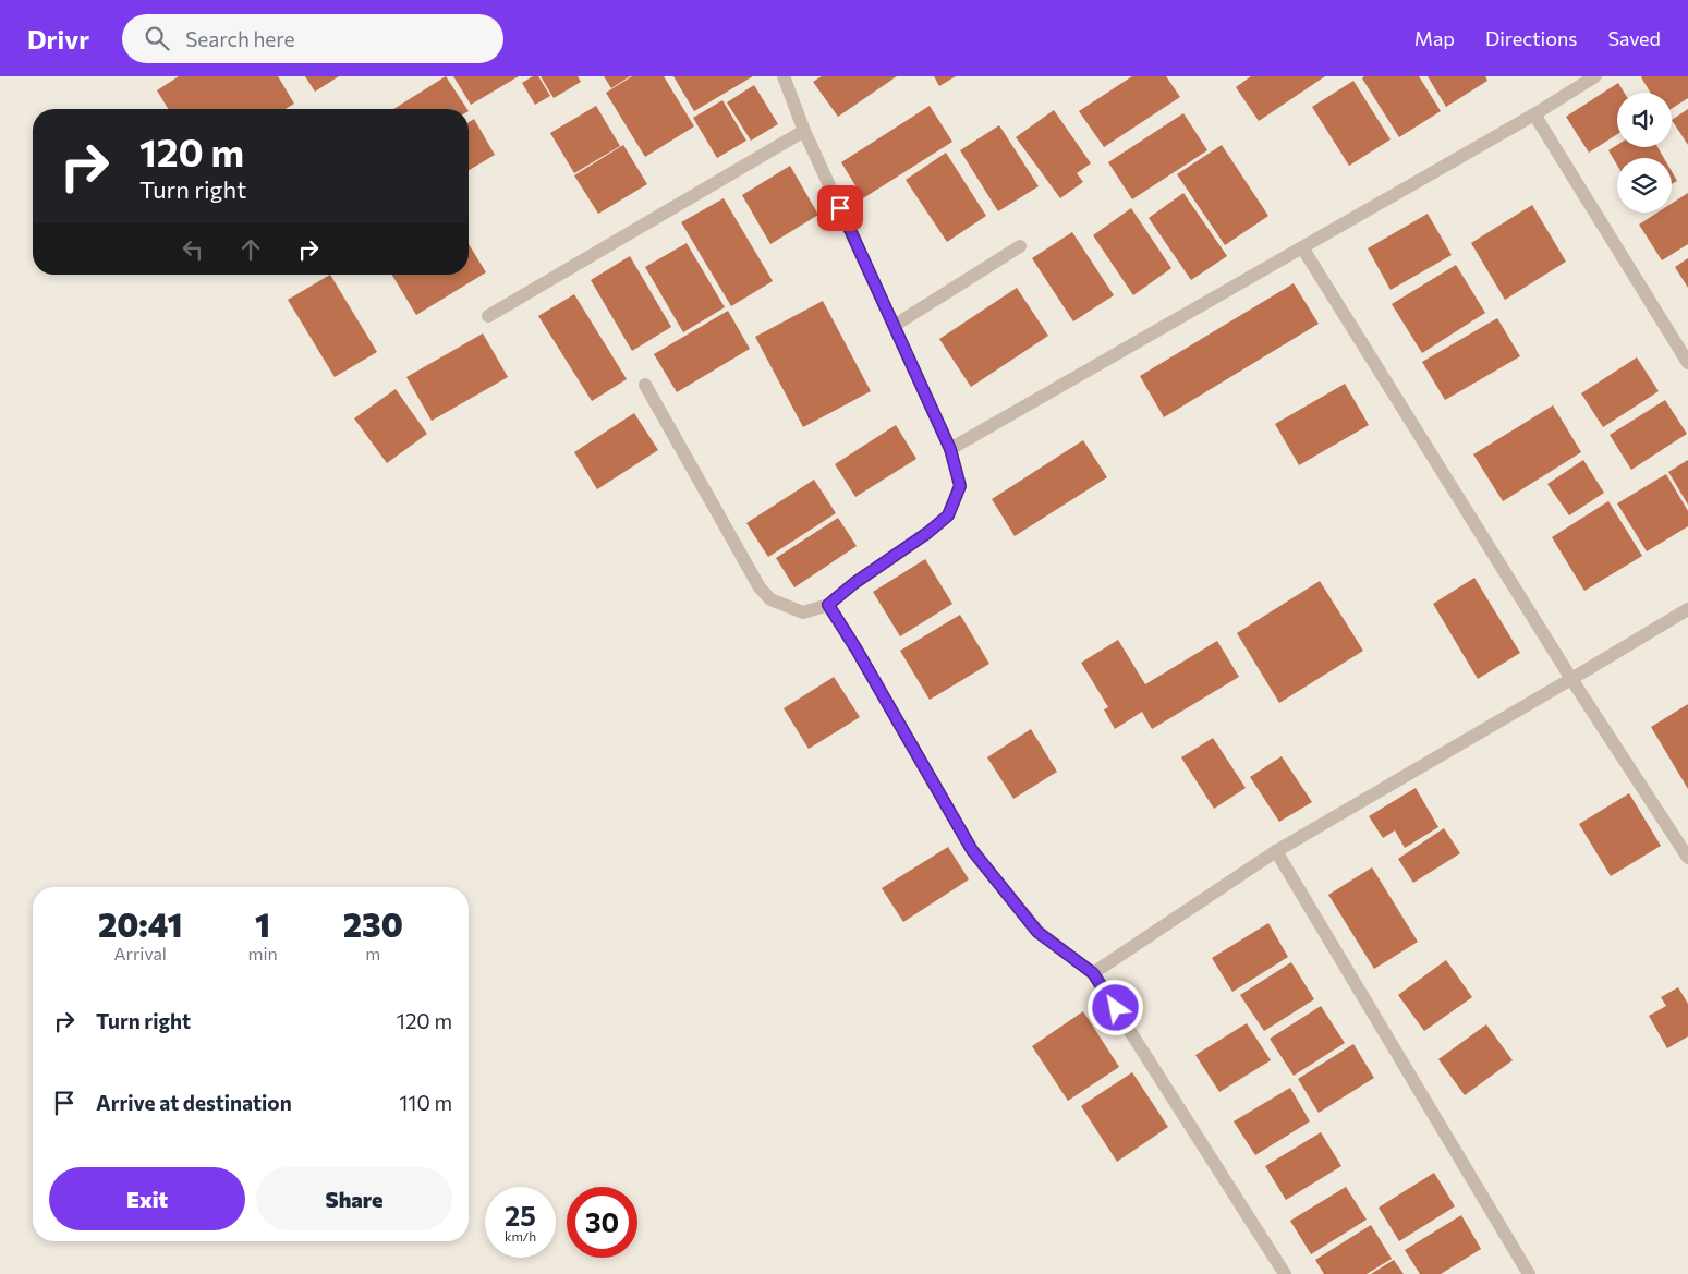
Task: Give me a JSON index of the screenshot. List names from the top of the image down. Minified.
{"page":{"header":"Drivr","search":"Search here","nav":["Map","Directions","Saved"],"turn":["120 m","Turn right"],"eta":["20:41","Arrival","1","min","230","m"],"list":[{"name":"Turn right","value":"120 m"},{"name":"Arrive at destination","value":"110 m"}],"buttons":["Exit","Share"],"speed":"25 km/h","limit":"30"}}
